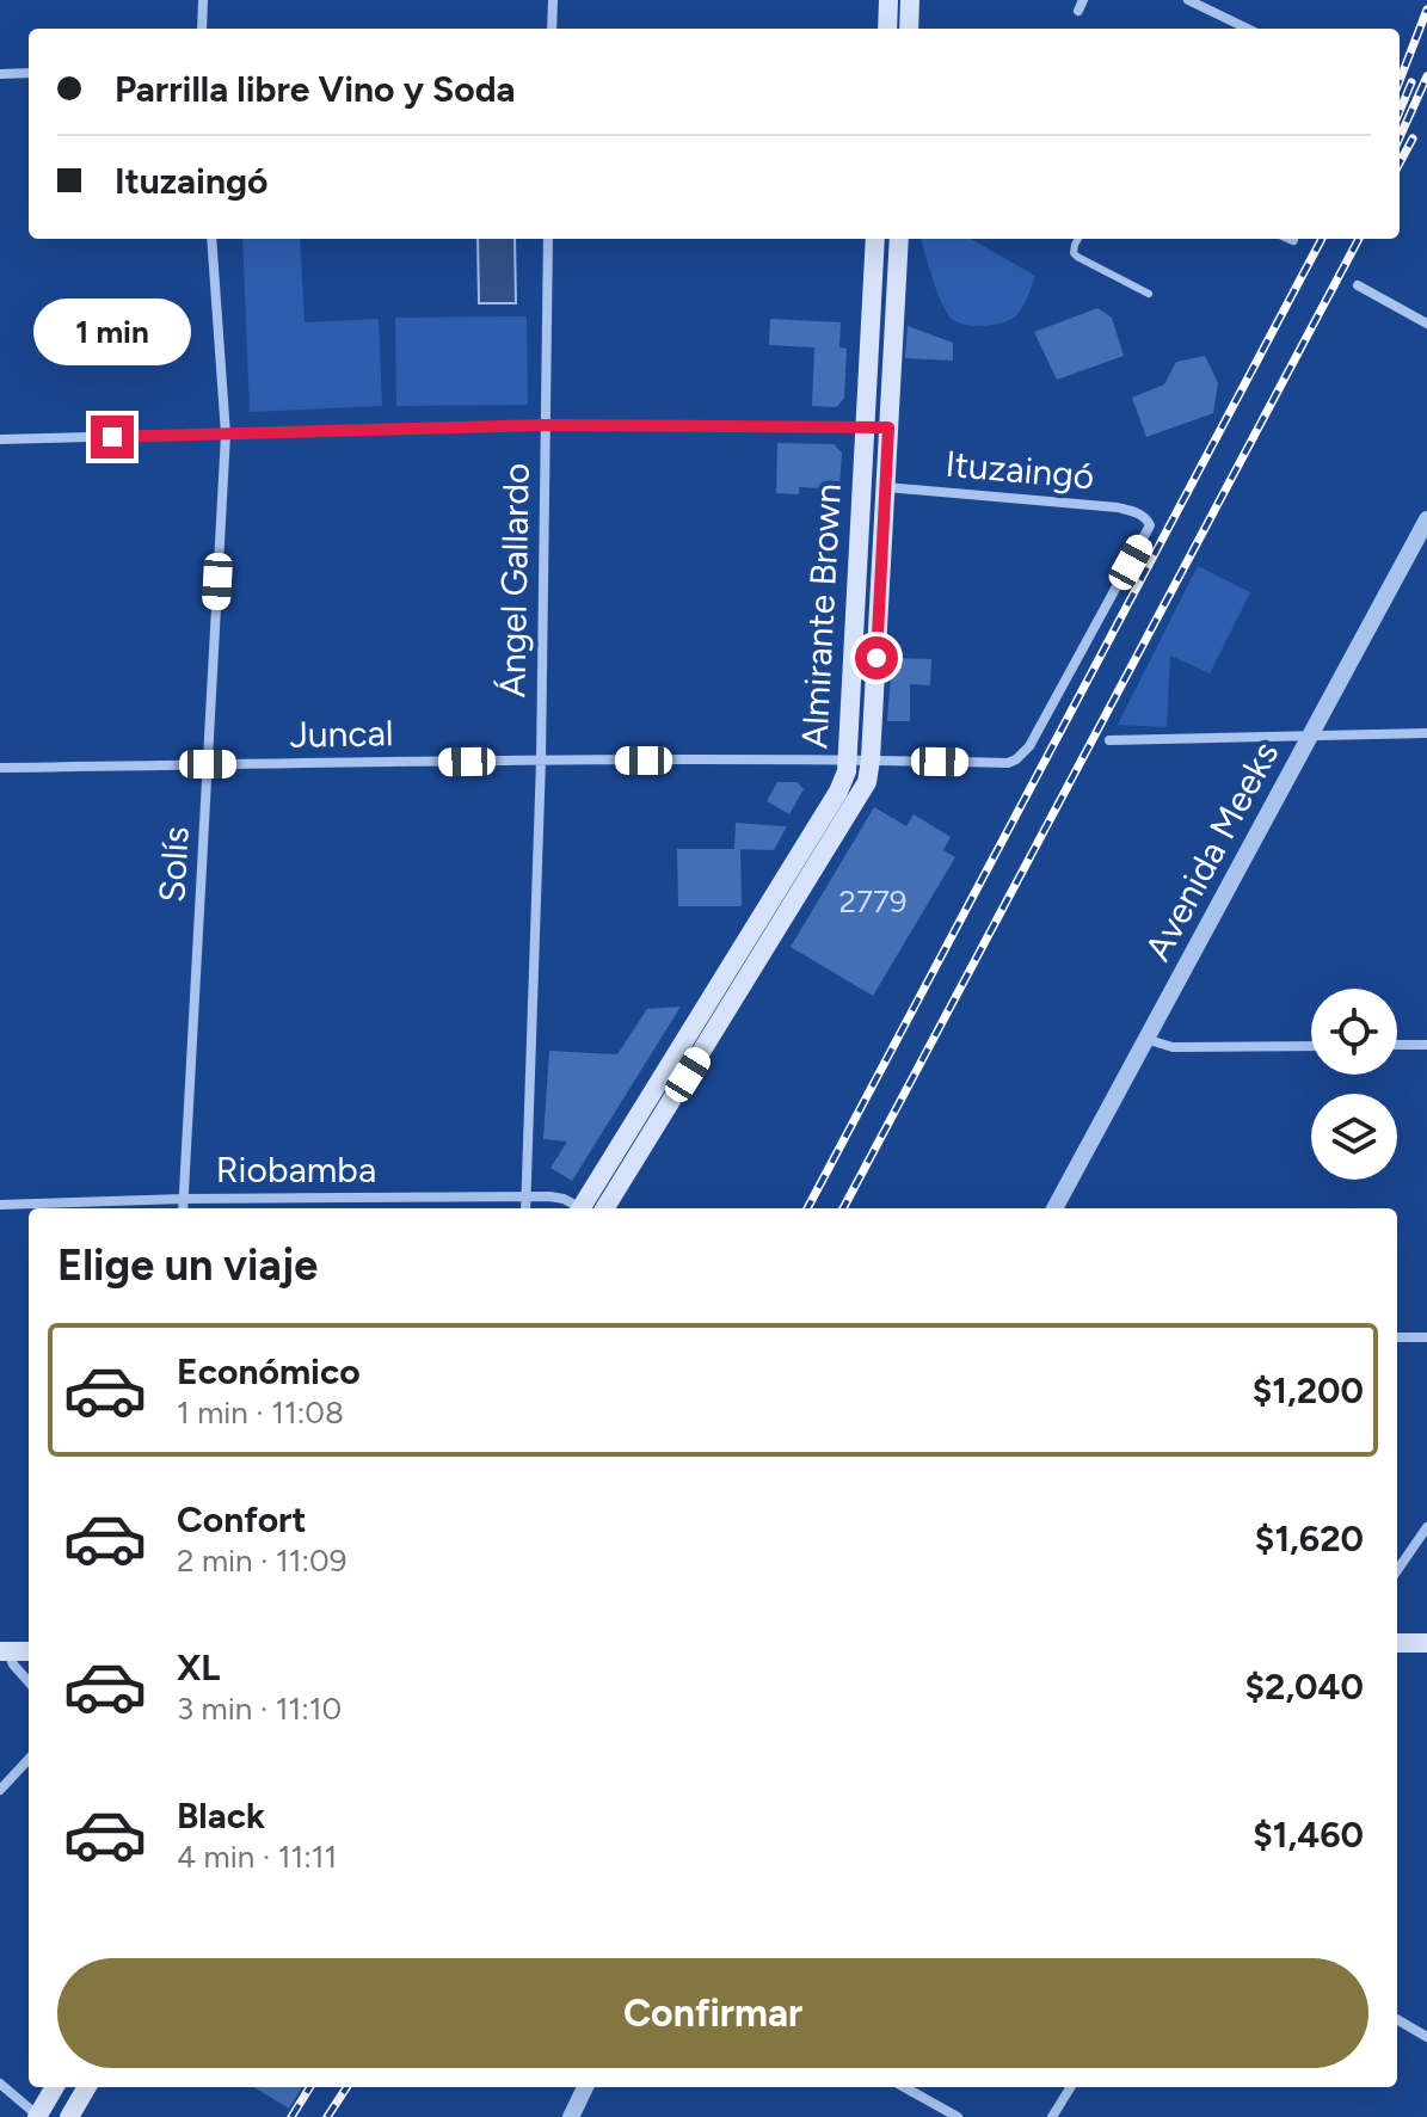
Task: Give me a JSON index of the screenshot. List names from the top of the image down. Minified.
{"streets":{"main road":["Almirante Brown"],"street":["Ituzaingó","Ángel Gallardo","Juncal","Avenida Meeks","Solís","Riobamba"]},"crossings":[["Ituzaingó","Almirante Brown"],["Ituzaingó","Juncal"],["Ángel Gallardo","Juncal"],["Ángel Gallardo","Riobamba"],["Almirante Brown","Juncal"],["Juncal","Solís"],["Solís","Riobamba"]],"house_numbers":["2779"],"page":{"banner":["Parrilla libre Vino y Soda","Ituzaingó"],"bubble":"1 min","heading":"Elige un viaje","list":[{"name":"Económico","note":"1 min · 11:08","value":"$1,200"},{"name":"Confort","note":"2 min · 11:09","value":"$1,620"},{"name":"XL","note":"3 min · 11:10","value":"$2,040"},{"name":"Black","note":"4 min · 11:11","value":"$1,460"}],"buttons":"Confirmar"}}
